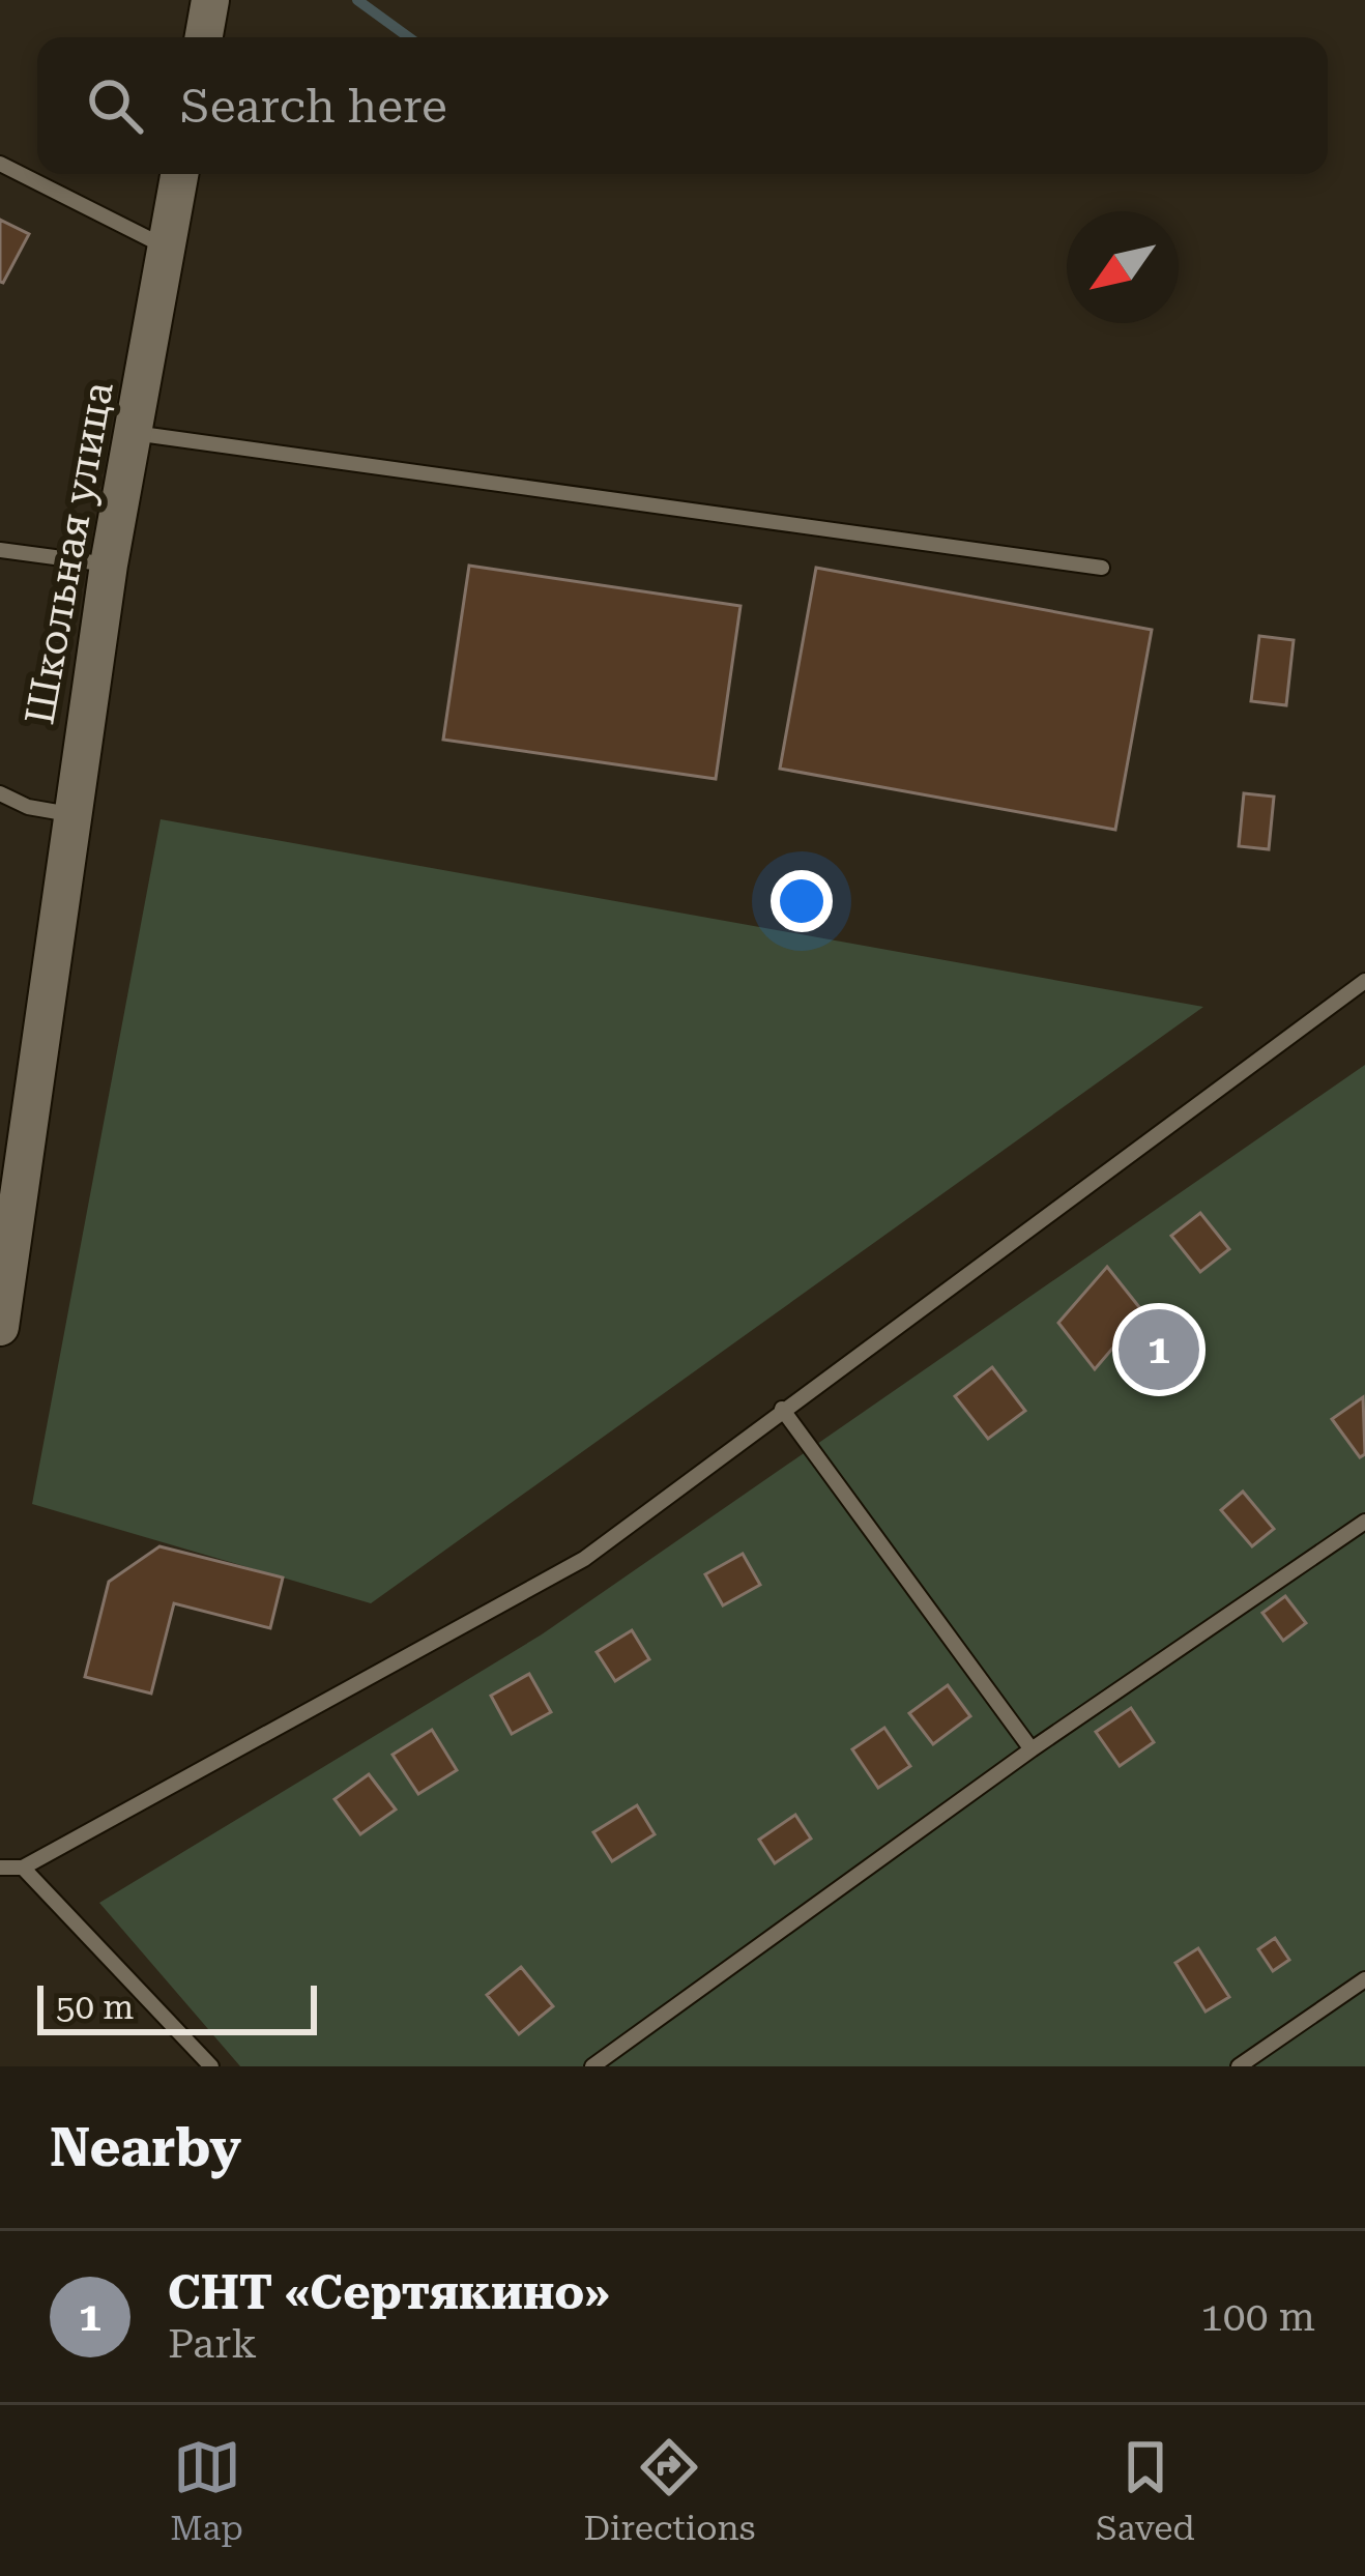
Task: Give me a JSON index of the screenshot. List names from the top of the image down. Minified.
{"streets":{"street":["Школьная улица"]},"scale_bar":"50 m","north":"bottom left","page":{"search":"Search here","pins":"1","scale":"50 m","heading":"Nearby","list":[{"mark":"1","name":"СНТ «Сертякино»","note":"Park","value":"100 m"}],"nav":["Map","Directions","Saved"]}}
